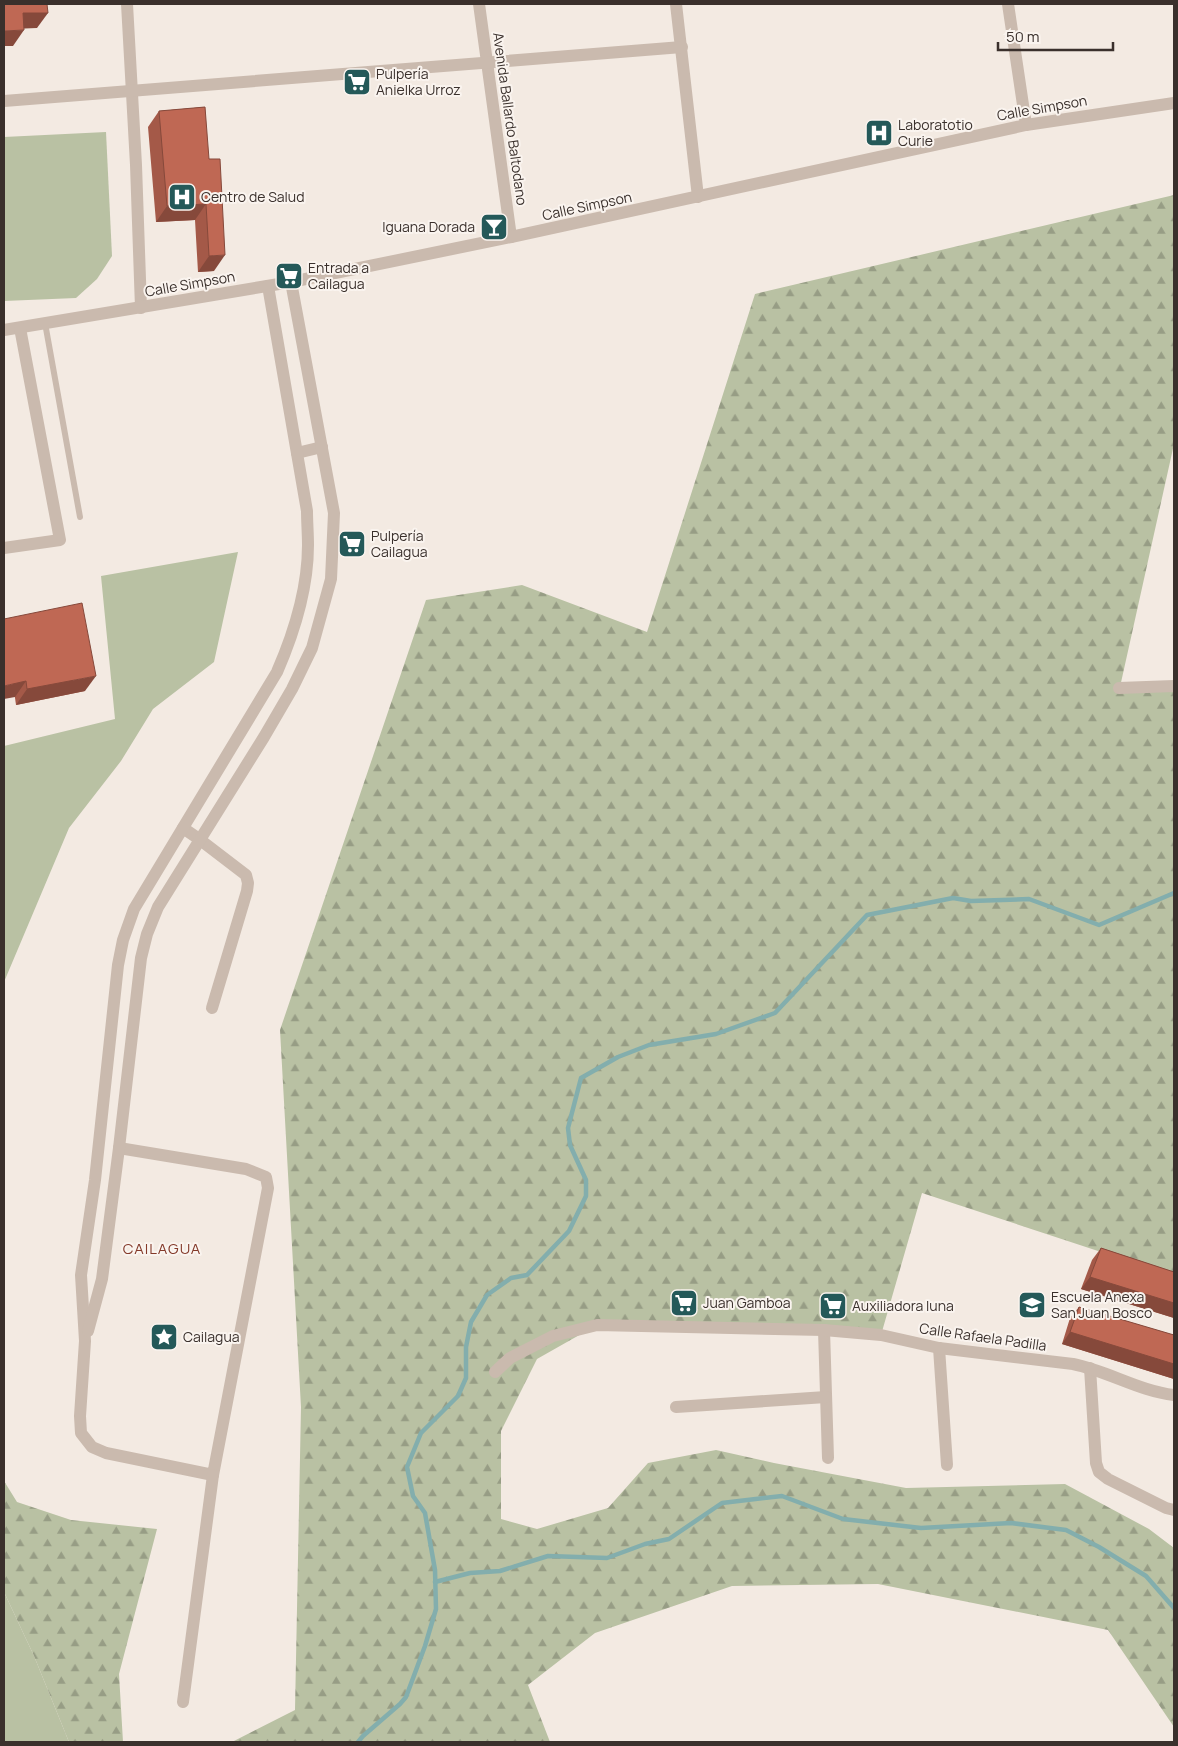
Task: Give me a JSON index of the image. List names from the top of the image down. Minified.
{"streets":{"street":["Calle Simpson","Avenida Ballardo Baltodano","Calle Rafaela Padilla"]},"crossings":[["Calle Simpson","Avenida Ballardo Baltodano"]],"districts":["CAILAGUA"],"places":{"supermarket":["Pulpería Anielka Urroz","Entrada a Cailagua","Pulpería Cailagua","Juan Gamboa","Auxiliadora luna"],"hospital":["Laboratotio Curie","Centro de Salud"],"bar":["Iguana Dorada"],"school or university":["Escuela Anexa San Juan Bosco"],"place":["Cailagua"]},"scale_bar":"50 m"}
